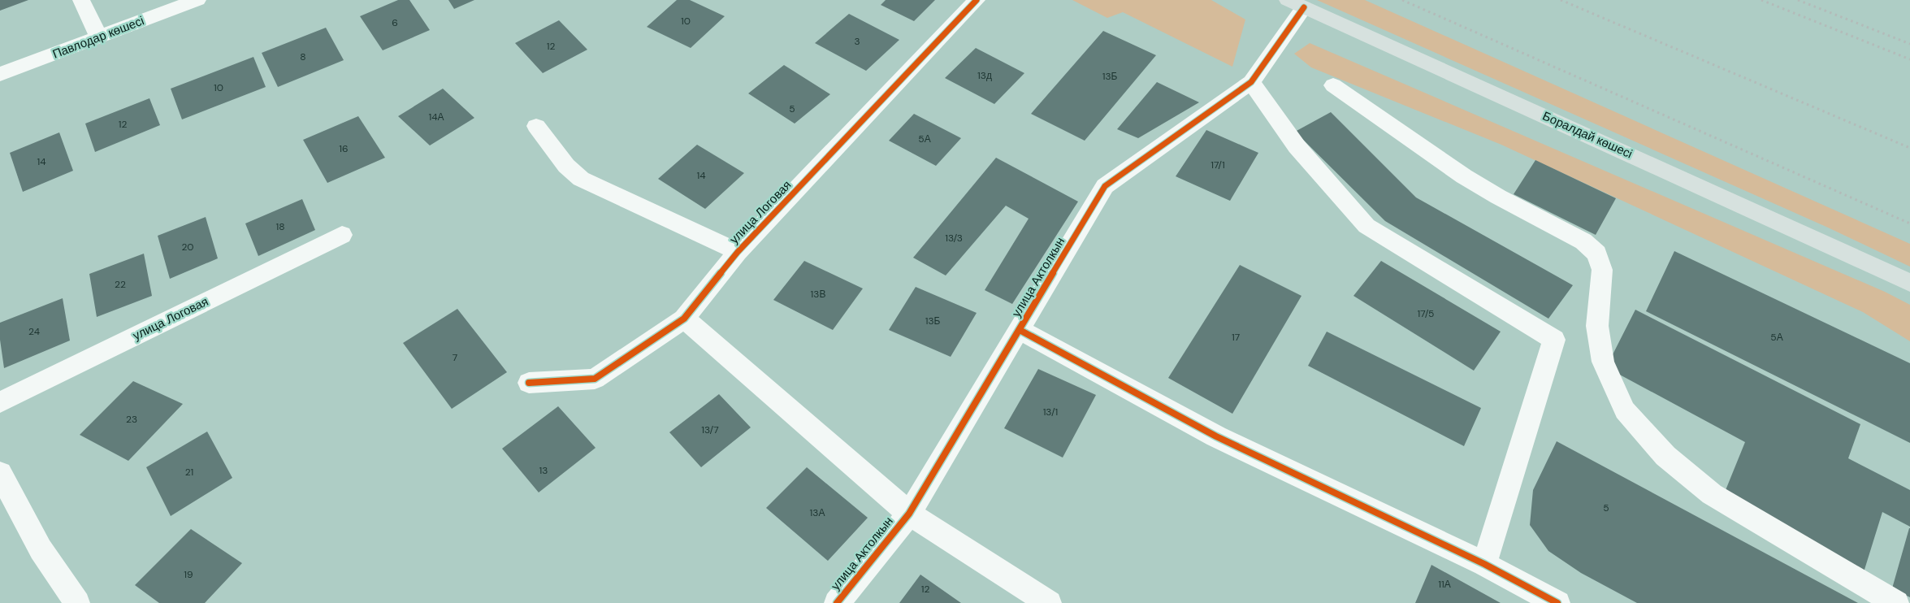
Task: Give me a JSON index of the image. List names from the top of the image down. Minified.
{"streets":{"main road":["Боралдай көшесі"],"street":["Павлодар көшесі","улица Логовая","улица Актолкын"]},"crossings":[["Боралдай көшесі","улица Актолкын"]],"house_numbers":["10","6","3","12","8","13д","13Б","10","5","14А","12","5А","16","14","17/1","14","18","13/3","20","22","13В","17/5","13Б","24","17","5А","7","13/1","23","13/7","13","21","5","13А","19","11А","12"]}
